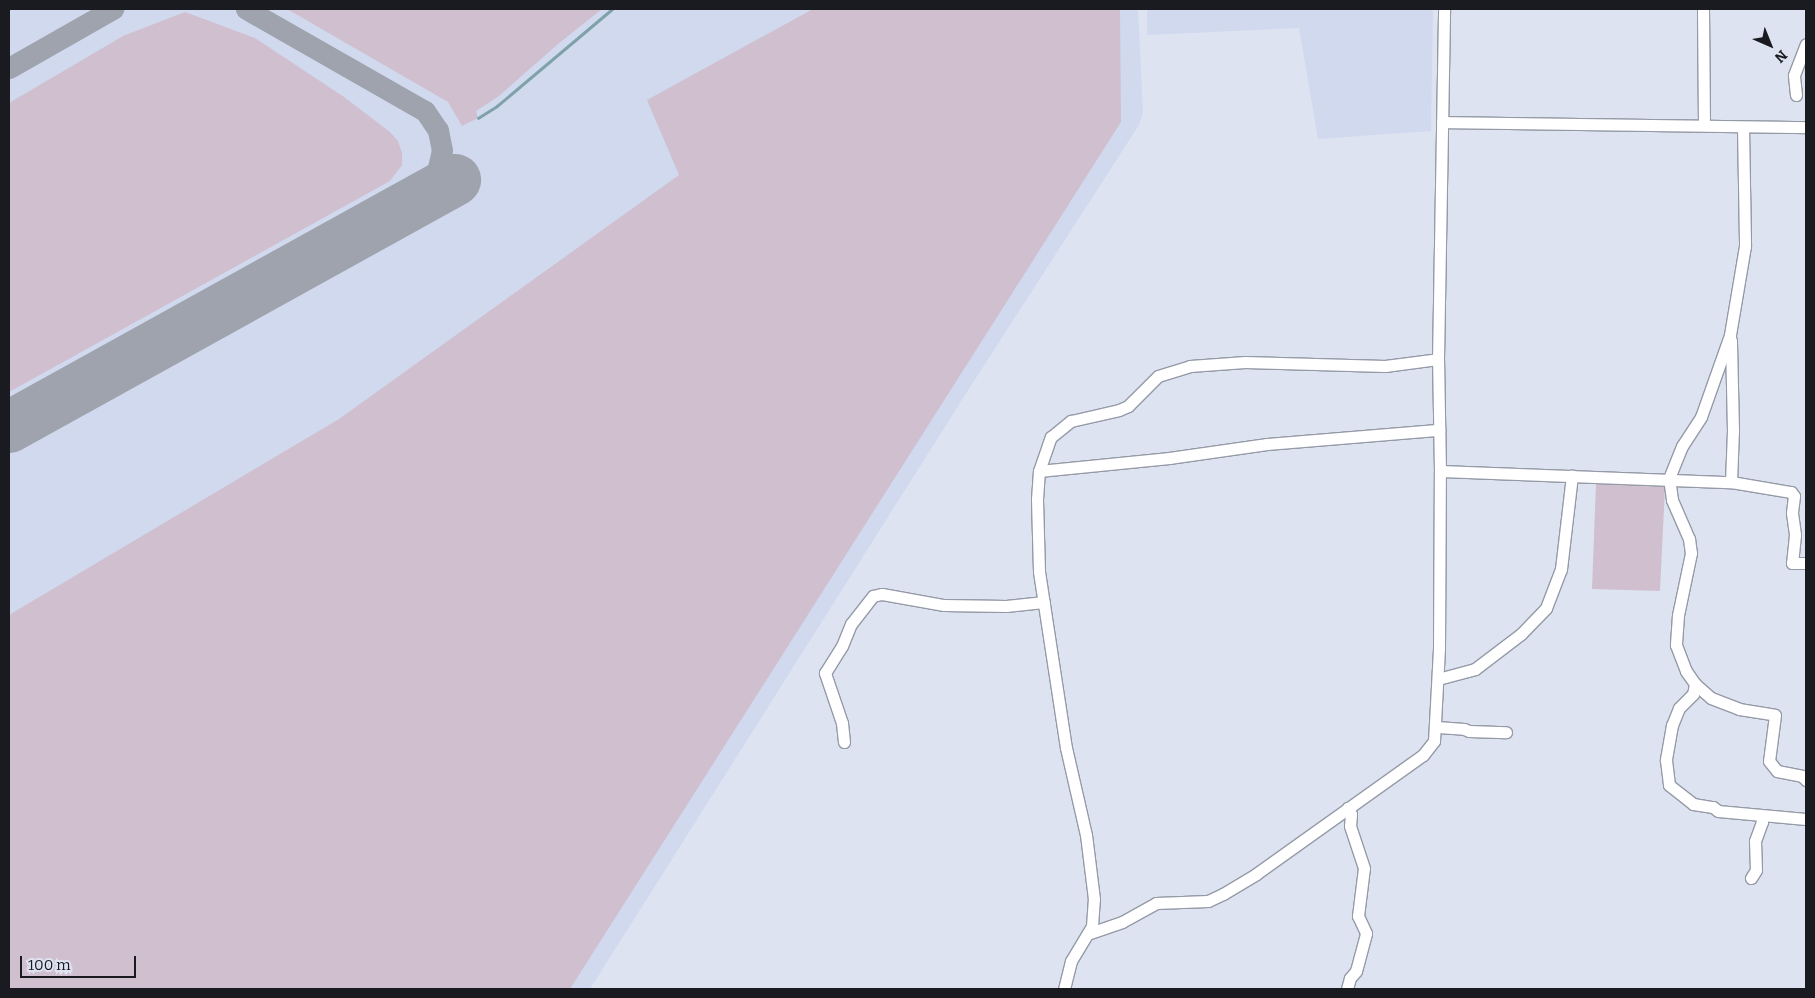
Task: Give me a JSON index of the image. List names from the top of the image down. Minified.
{"scale_bar":"100 m","north":"bottom right"}
